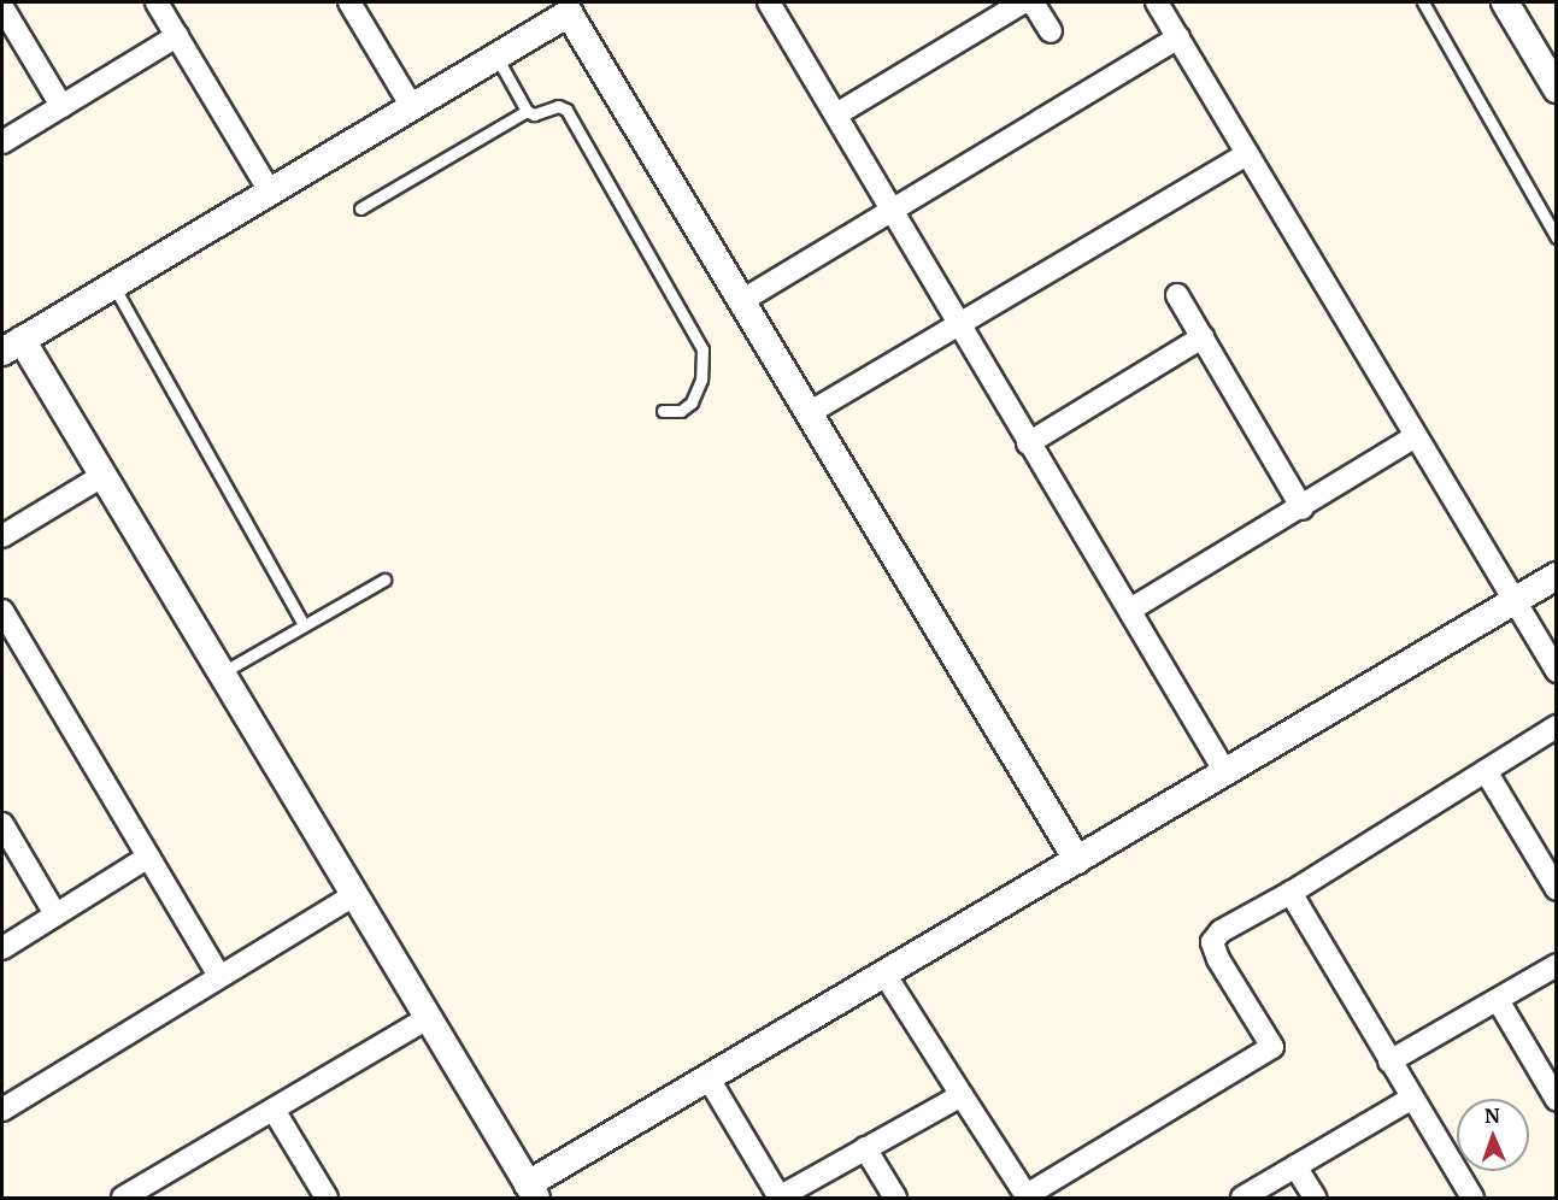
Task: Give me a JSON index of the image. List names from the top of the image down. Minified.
{"north":"top"}
